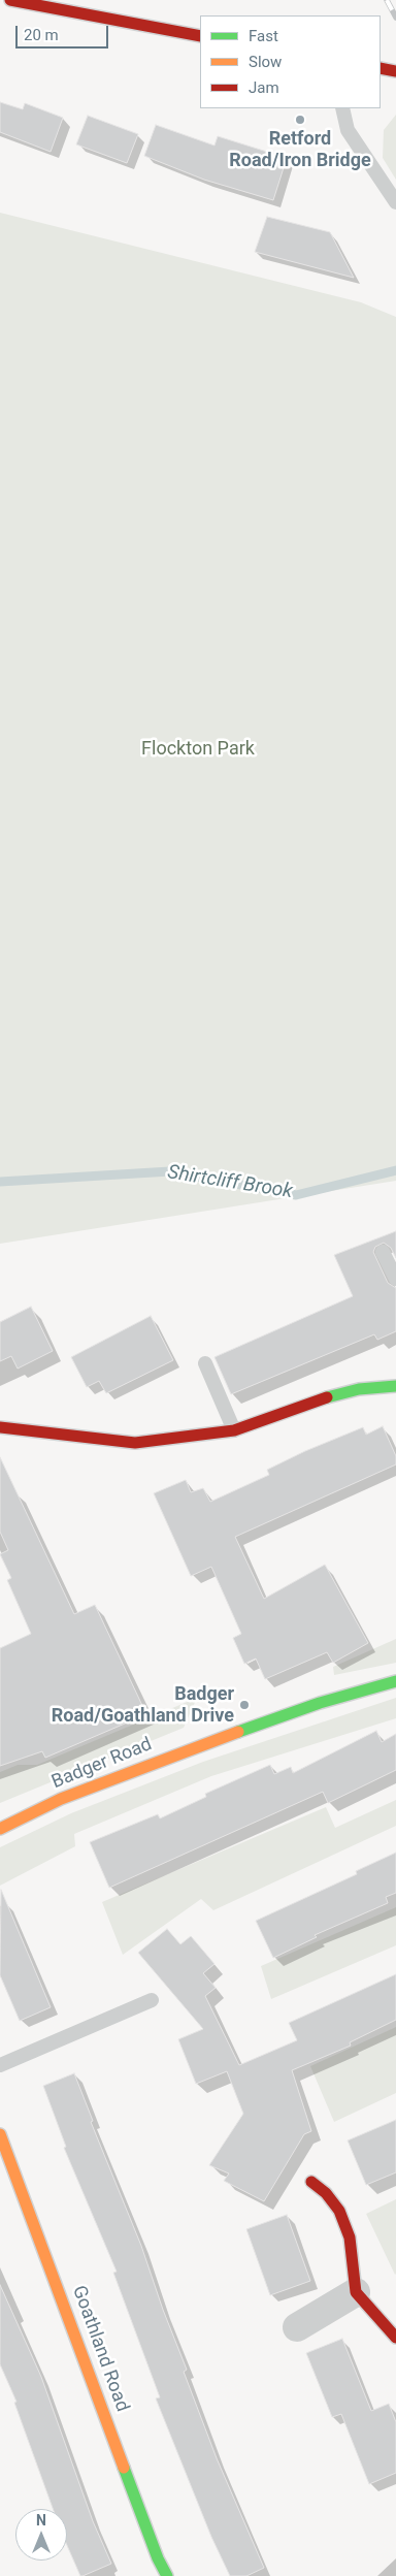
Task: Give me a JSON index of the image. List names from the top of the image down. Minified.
{"streets":{"street":["Badger Road","Goathland Road"]},"water":["Shirtcliff Brook"],"parks":["Flockton Park"],"places":["Retford Road/Iron Bridge","Badger Road/Goathland Drive"],"legend":["Fast","Slow","Jam"],"scale_bar":"20 m","north":"top"}
